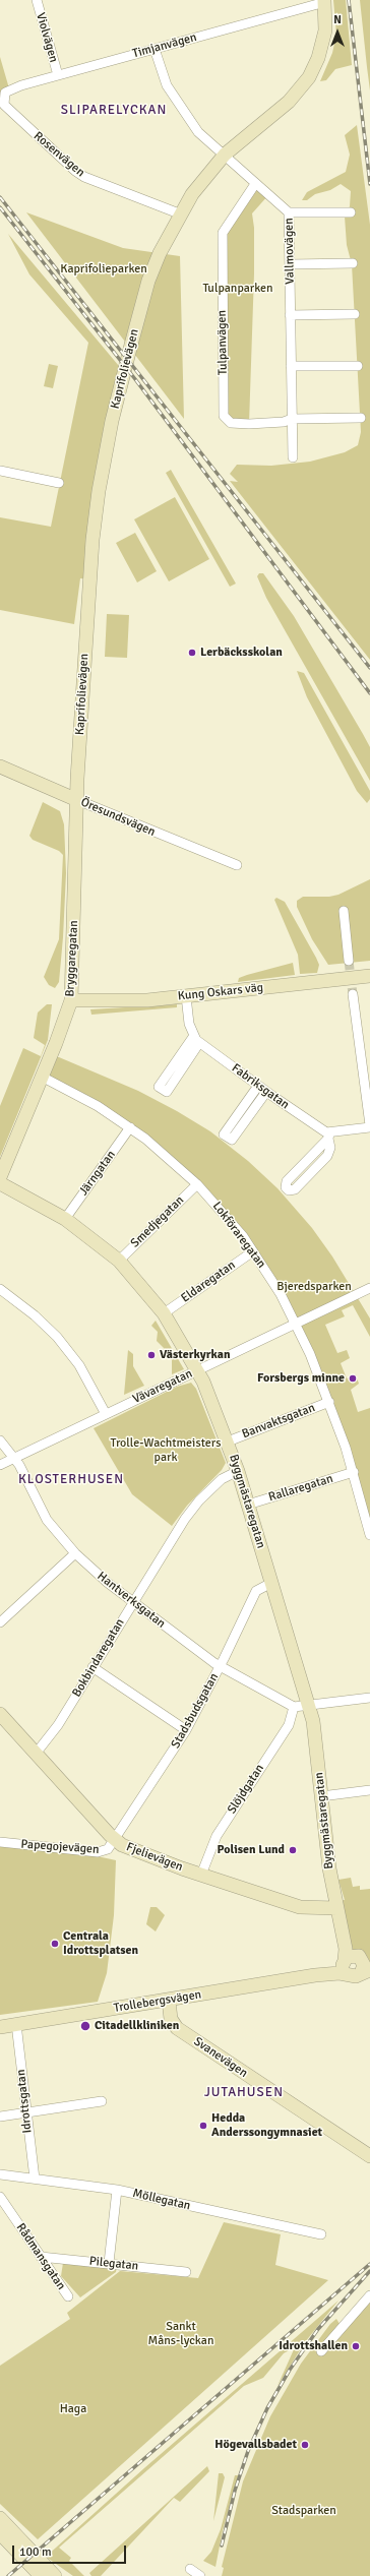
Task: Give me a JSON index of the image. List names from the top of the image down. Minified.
{"streets":{"street":["Violvägen","Timjanvägen","Rosenvägen","Vallmovägen","Tulpanvägen","Kaprifolievägen","Öresundsvägen","Bryggaregatan","Kung Oskars väg","Fabriksgatan","Järngatan","Smedjegatan","Lokföraregatan","Eldaregatan","Vävaregatan","Banvaktsgatan","Rallaregatan","Byggmästaregatan","Hantverksgatan","Bokbindaregatan","Stadsbudsgatan","Slöjdgatan","Papegojevägen","Fjelievägen","Trollebergsvägen","Svanevägen","Idrottsgatan","Möllegatan","Rådmansgatan","Pilegatan"]},"crossings":[["Violvägen","Timjanvägen"],["Timjanvägen","Rosenvägen"],["Timjanvägen","Vallmovägen"],["Timjanvägen","Kaprifolievägen"],["Rosenvägen","Kaprifolievägen"],["Vallmovägen","Tulpanvägen"],["Vallmovägen","Kaprifolievägen"],["Kaprifolievägen","Öresundsvägen"],["Kaprifolievägen","Bryggaregatan"],["Öresundsvägen","Bryggaregatan"],["Bryggaregatan","Kung Oskars väg"],["Bryggaregatan","Lokföraregatan"],["Järngatan","Lokföraregatan"],["Järngatan","Byggmästaregatan"],["Smedjegatan","Lokföraregatan"],["Smedjegatan","Byggmästaregatan"],["Lokföraregatan","Eldaregatan"],["Lokföraregatan","Vävaregatan"],["Lokföraregatan","Banvaktsgatan"],["Lokföraregatan","Rallaregatan"],["Eldaregatan","Byggmästaregatan"],["Vävaregatan","Byggmästaregatan"],["Vävaregatan","Hantverksgatan"],["Banvaktsgatan","Byggmästaregatan"],["Rallaregatan","Byggmästaregatan"],["Byggmästaregatan","Bokbindaregatan"],["Byggmästaregatan","Stadsbudsgatan"],["Byggmästaregatan","Fjelievägen"],["Byggmästaregatan","Trollebergsvägen"],["Hantverksgatan","Bokbindaregatan"],["Hantverksgatan","Stadsbudsgatan"],["Hantverksgatan","Slöjdgatan"],["Bokbindaregatan","Fjelievägen"],["Stadsbudsgatan","Papegojevägen"],["Stadsbudsgatan","Fjelievägen"],["Slöjdgatan","Fjelievägen"],["Papegojevägen","Fjelievägen"],["Trollebergsvägen","Svanevägen"],["Trollebergsvägen","Idrottsgatan"],["Idrottsgatan","Möllegatan"],["Rådmansgatan","Pilegatan"]],"districts":["SLIPARELYCKAN","KLOSTERHUSEN","JUTAHUSEN"],"parks":["Kaprifolieparken","Tulpanparken","Bjeredsparken","Trolle-Wachtmeisters park","Sankt Måns-lyckan","Haga","Stadsparken"],"places":["Lerbäcksskolan","Västerkyrkan","Forsbergs minne","Polisen Lund","Centrala Idrottsplatsen","Citadellkliniken","Hedda Anderssongymnasiet","Idrottshallen","Högevallsbadet"],"scale_bar":"100 m","north":"top"}
